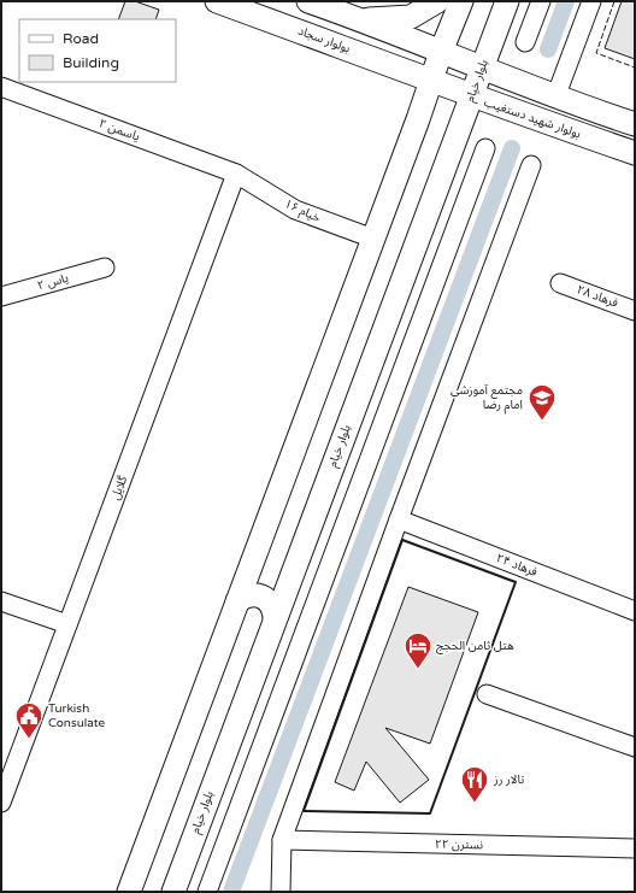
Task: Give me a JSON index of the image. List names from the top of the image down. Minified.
{"streets":{"main road":["بولوار سجاد","بلوار خیام","بولوار شهید دستغیب"],"street":["یاسمن ۲","خیام ۱۶","یاس ۲","فرهاد ۲۸","گلایل","فرهاد ۲۴","نسترن ۲۲"]},"crossings":[["بولوار سجاد","بولوار شهید دستغیب"],["بلوار خیام","بولوار شهید دستغیب"],["یاسمن ۲","خیام ۱۶"],["یاسمن ۲","گلایل"],["خیام ۱۶","گلایل"]],"places":{"school or university":["مجتمع آموزشی امام رضا"],"hotel":["هتل ثامن الحجج"],"public building":["Turkish Consulate"],"restaurant":["تالار رز"]},"legend":["Road","Building"]}
